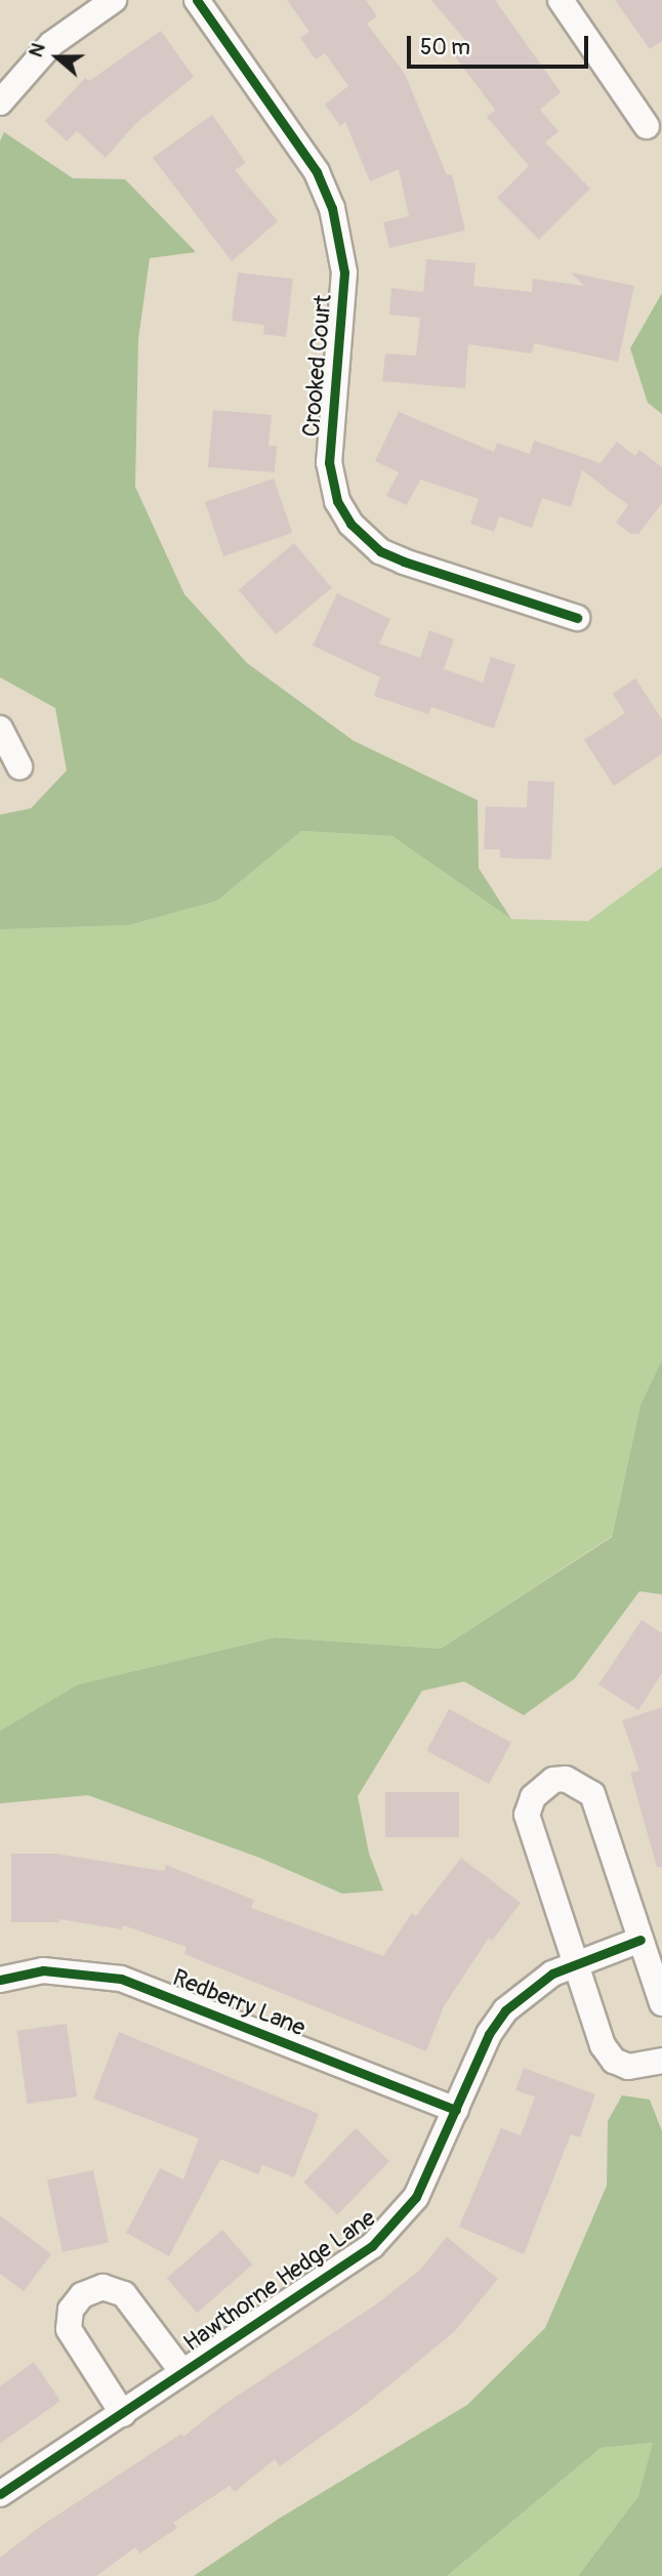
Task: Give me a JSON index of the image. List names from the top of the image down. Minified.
{"streets":{"street":["Crooked Court","Redberry Lane","Hawthorne Hedge Lane"]},"crossings":[["Redberry Lane","Hawthorne Hedge Lane"]],"scale_bar":"50 m","north":"left"}
